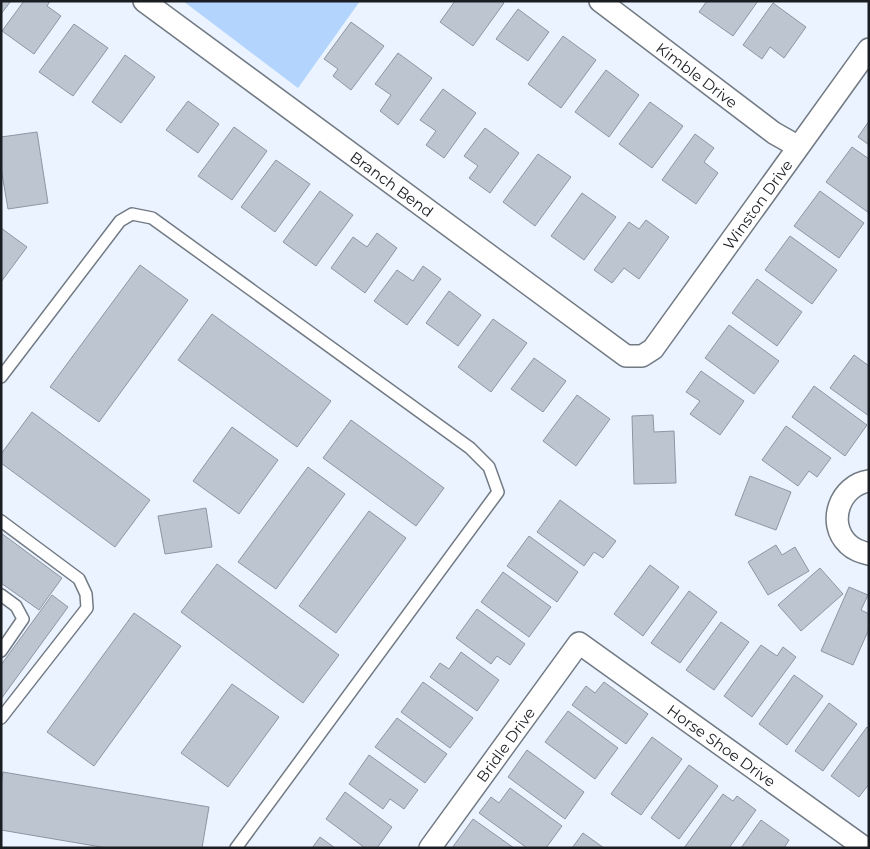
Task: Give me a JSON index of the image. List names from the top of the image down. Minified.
{"streets":{"street":["Kimble Drive","Branch Bend","Winston Drive","Bridle Drive","Horse Shoe Drive"]},"crossings":[["Kimble Drive","Winston Drive"],["Branch Bend","Winston Drive"],["Bridle Drive","Horse Shoe Drive"]]}
